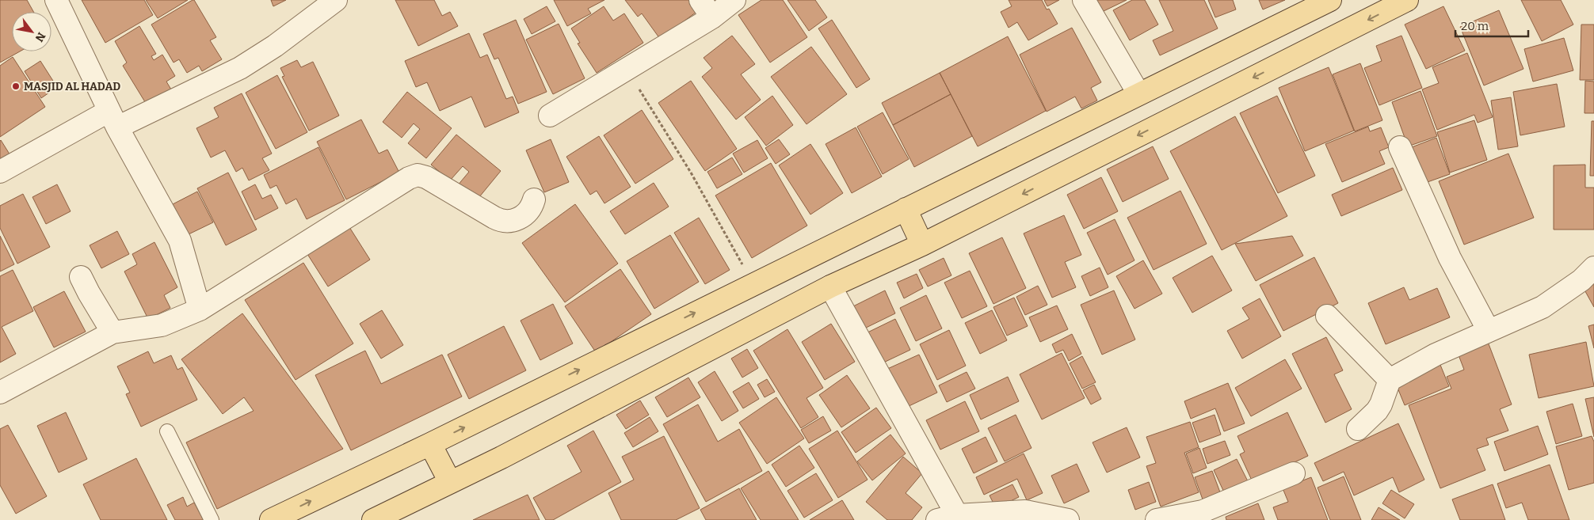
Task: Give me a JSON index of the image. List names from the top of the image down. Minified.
{"places":["MASJID AL HADAD"],"scale_bar":"20 m","north":"bottom right"}
